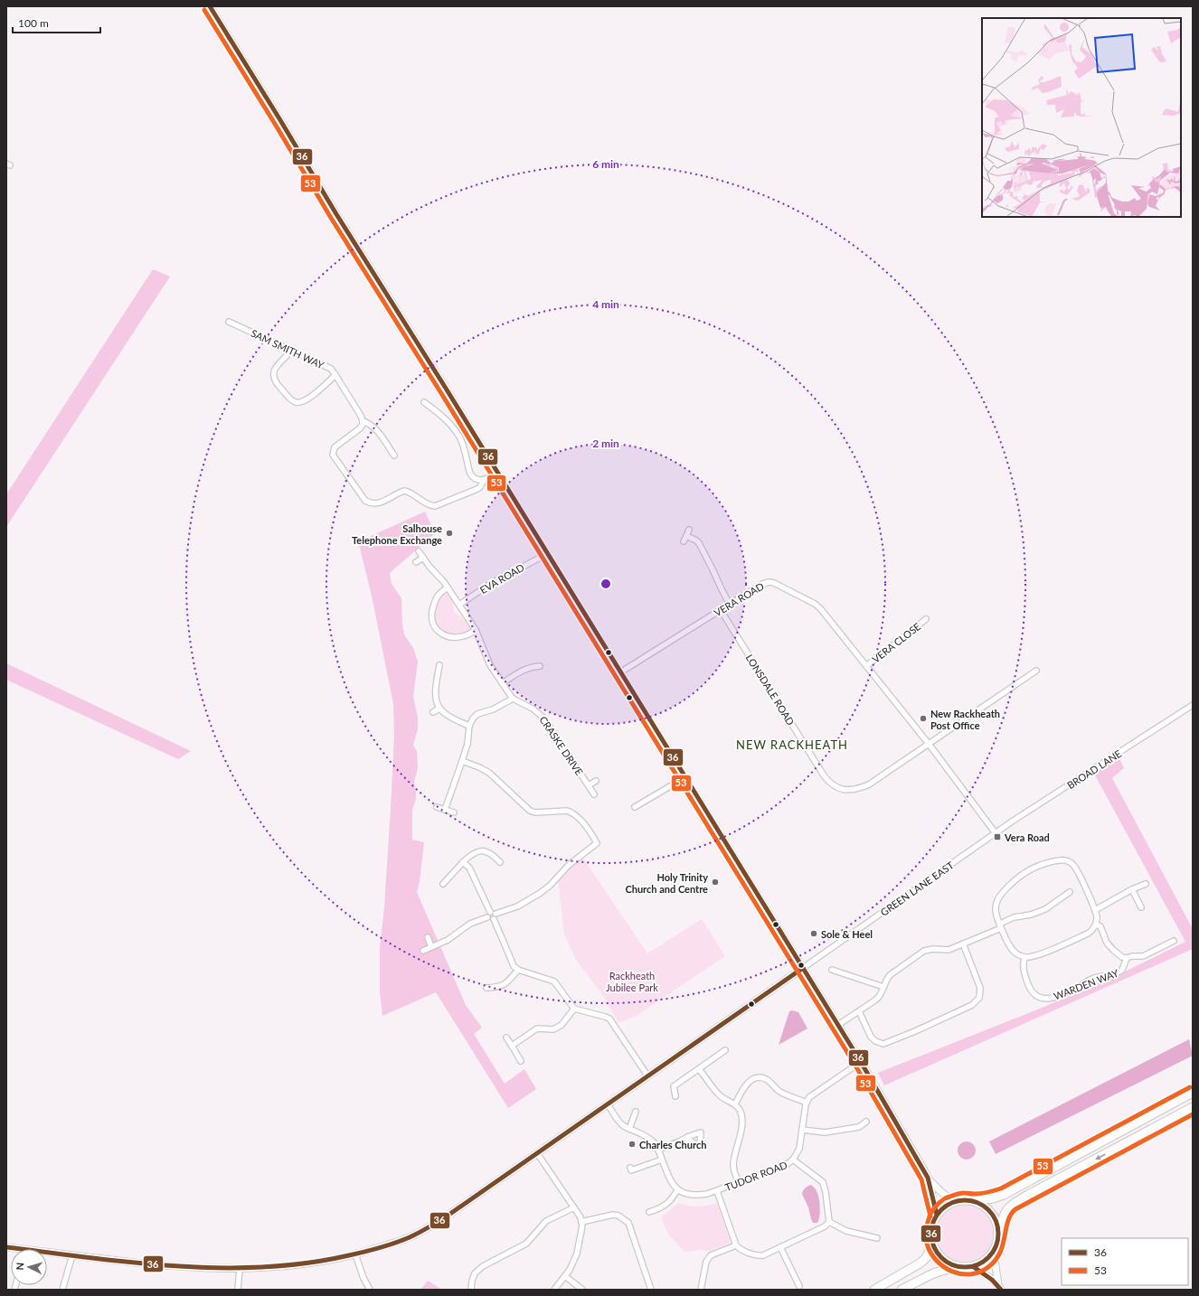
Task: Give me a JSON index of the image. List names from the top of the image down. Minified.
{"streets":{"street":["SAM SMITH WAY","EVA ROAD","VERA ROAD","VERA CLOSE","LONSDALE ROAD","CRASKE DRIVE","BROAD LANE","GREEN LANE EAST","WARDEN WAY","TUDOR ROAD"]},"crossings":[["VERA ROAD","VERA CLOSE"],["VERA ROAD","LONSDALE ROAD"],["VERA ROAD","BROAD LANE"],["VERA ROAD","GREEN LANE EAST"],["BROAD LANE","GREEN LANE EAST"]],"districts":["NEW RACKHEATH"],"parks":["Rackheath Jubilee Park"],"places":{"other":["Salhouse Telephone Exchange","New Rackheath Post Office","Holy Trinity Church and Centre","Sole & Heel","Charles Church"],"transit":["Vera Road"]},"lines":["transit line 36","transit line 53"],"legend":["36","53"],"scale_bar":"100 m","north":"left","rings":["6 min","4 min","2 min"]}
